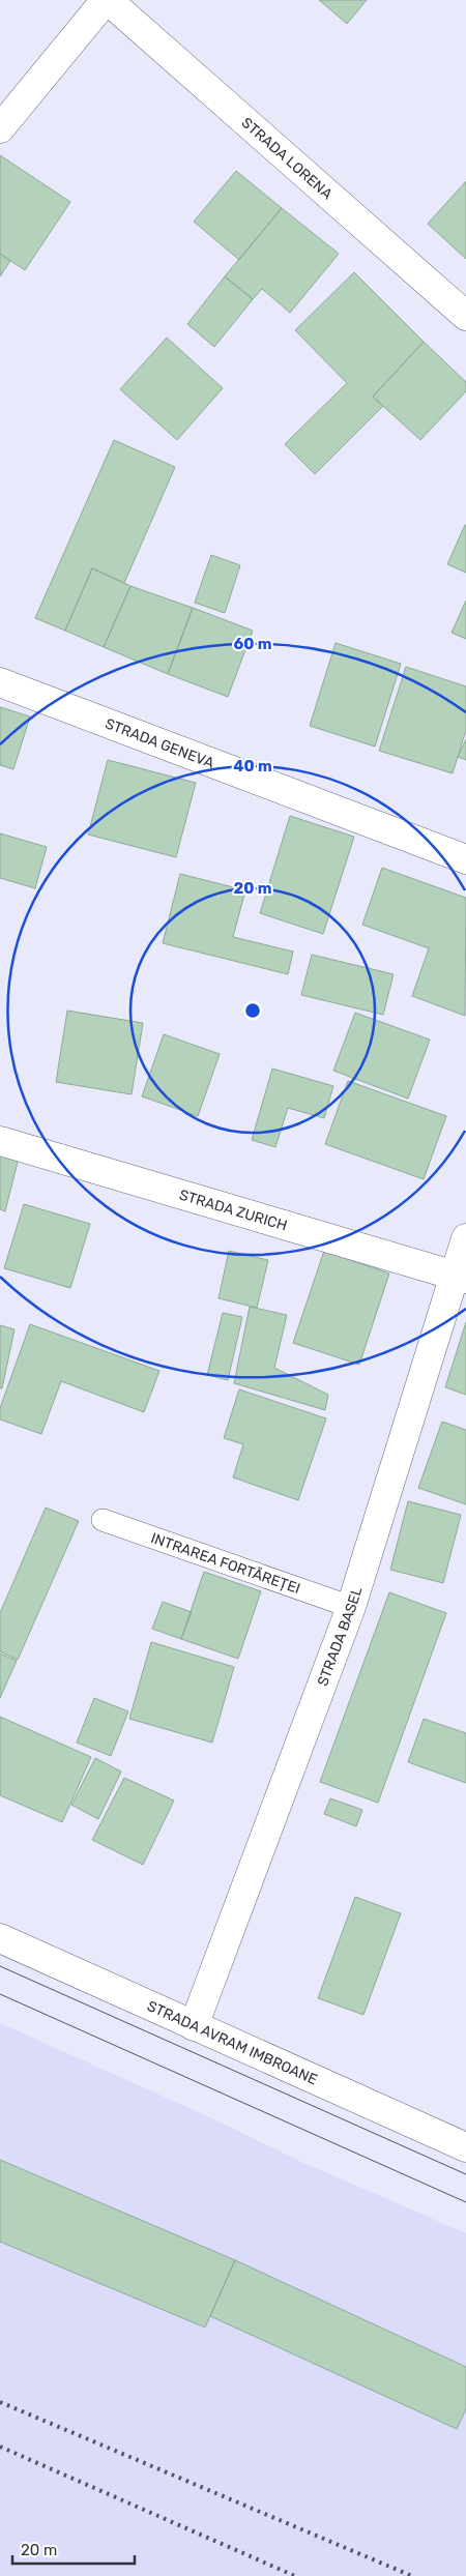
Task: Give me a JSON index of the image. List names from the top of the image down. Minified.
{"streets":{"street":["STRADA LORENA","STRADA GENEVA","STRADA ZURICH","STRADA BASEL","STRADA AVRAM IMBROANE"],"lane":["INTRAREA FORTĂREȚEI"]},"crossings":[["STRADA ZURICH","STRADA BASEL"],["INTRAREA FORTĂREȚEI","STRADA BASEL"],["STRADA BASEL","STRADA AVRAM IMBROANE"]],"scale_bar":"20 m","rings":["60 m","40 m","20 m"]}
